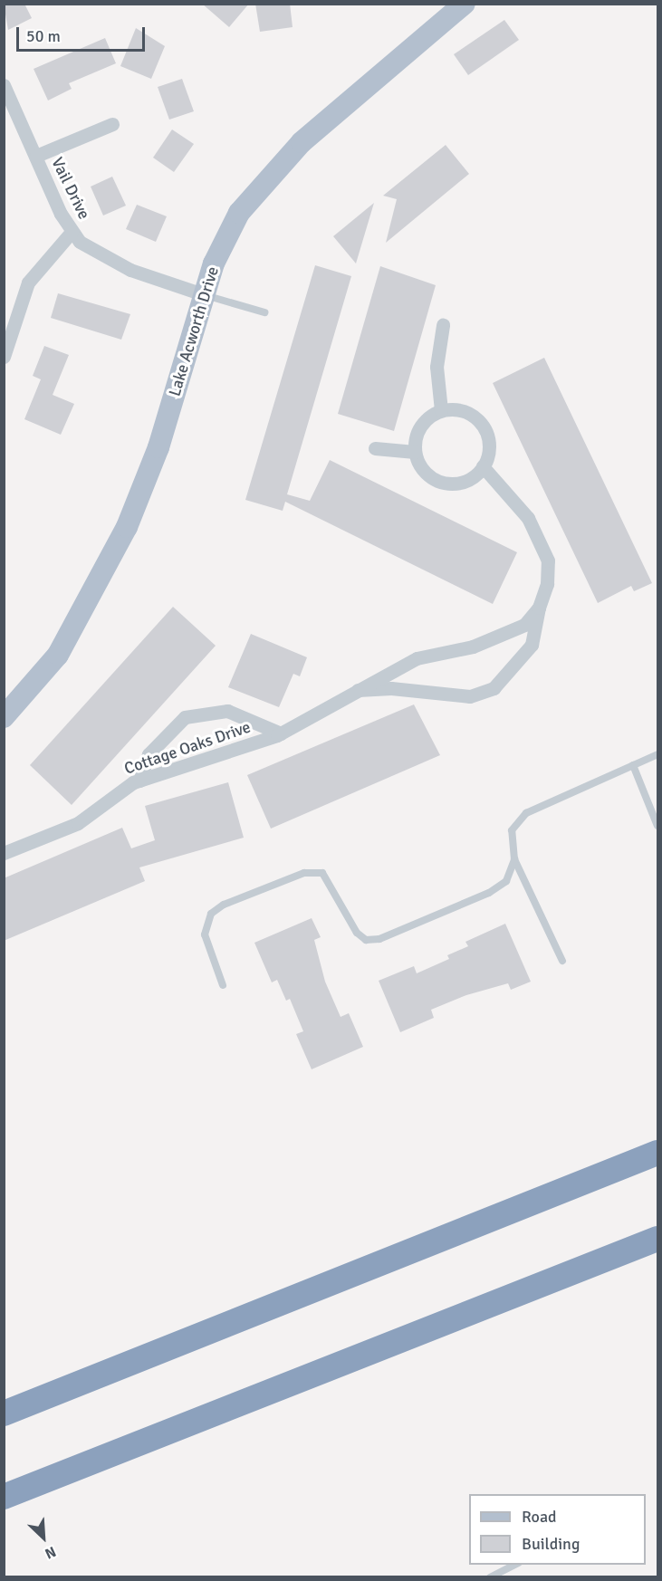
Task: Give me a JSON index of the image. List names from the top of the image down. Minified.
{"streets":{"main road":["Lake Acworth Drive"],"street":["Vail Drive","Cottage Oaks Drive"]},"crossings":[["Vail Drive","Lake Acworth Drive"]],"legend":["Road","Building"],"scale_bar":"50 m","north":"bottom right"}
